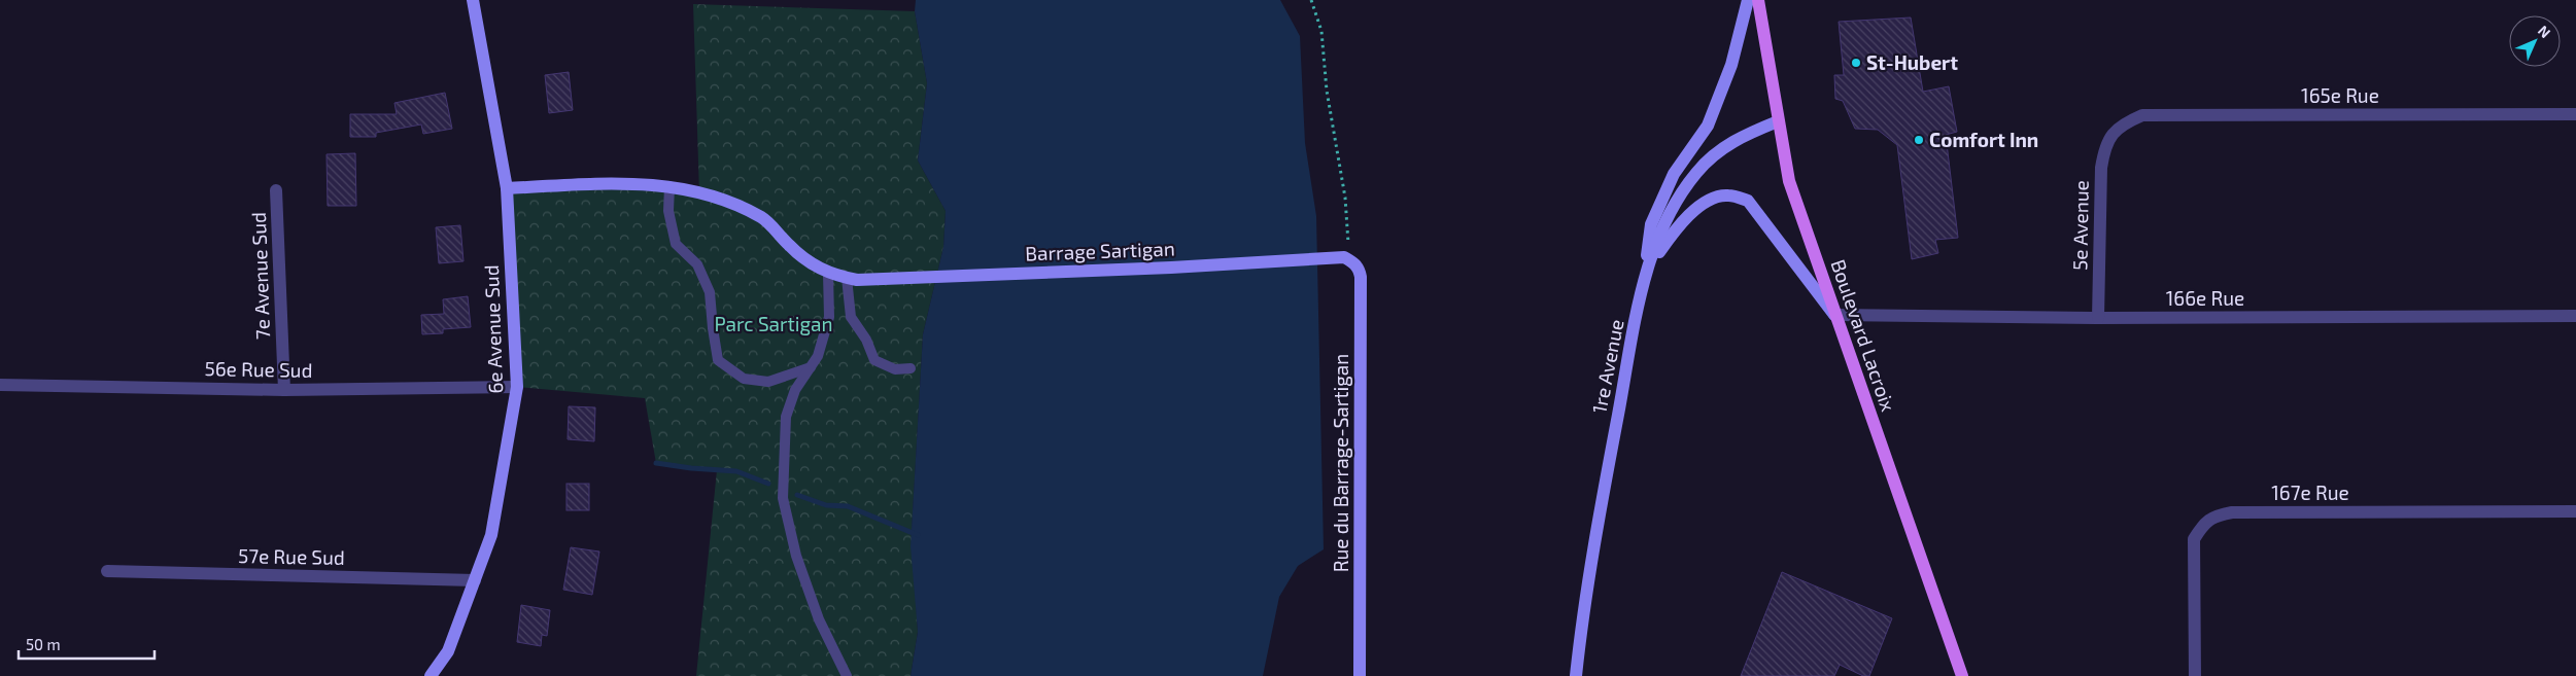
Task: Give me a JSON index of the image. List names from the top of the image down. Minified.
{"streets":{"main road":["Barrage Sartigan","6e Avenue Sud","Boulevard Lacroix","1re Avenue","Rue du Barrage-Sartigan"],"street":["165e Rue","5e Avenue","7e Avenue Sud","166e Rue","56e Rue Sud","167e Rue","57e Rue Sud"]},"crossings":[["165e Rue","5e Avenue"],["5e Avenue","166e Rue"],["Barrage Sartigan","Rue du Barrage-Sartigan"],["7e Avenue Sud","56e Rue Sud"],["166e Rue","Boulevard Lacroix"],["6e Avenue Sud","56e Rue Sud"],["6e Avenue Sud","57e Rue Sud"],["Boulevard Lacroix","1re Avenue"]],"parks":["Parc Sartigan"],"places":["St-Hubert","Comfort Inn"],"scale_bar":"50 m","north":"top right"}
